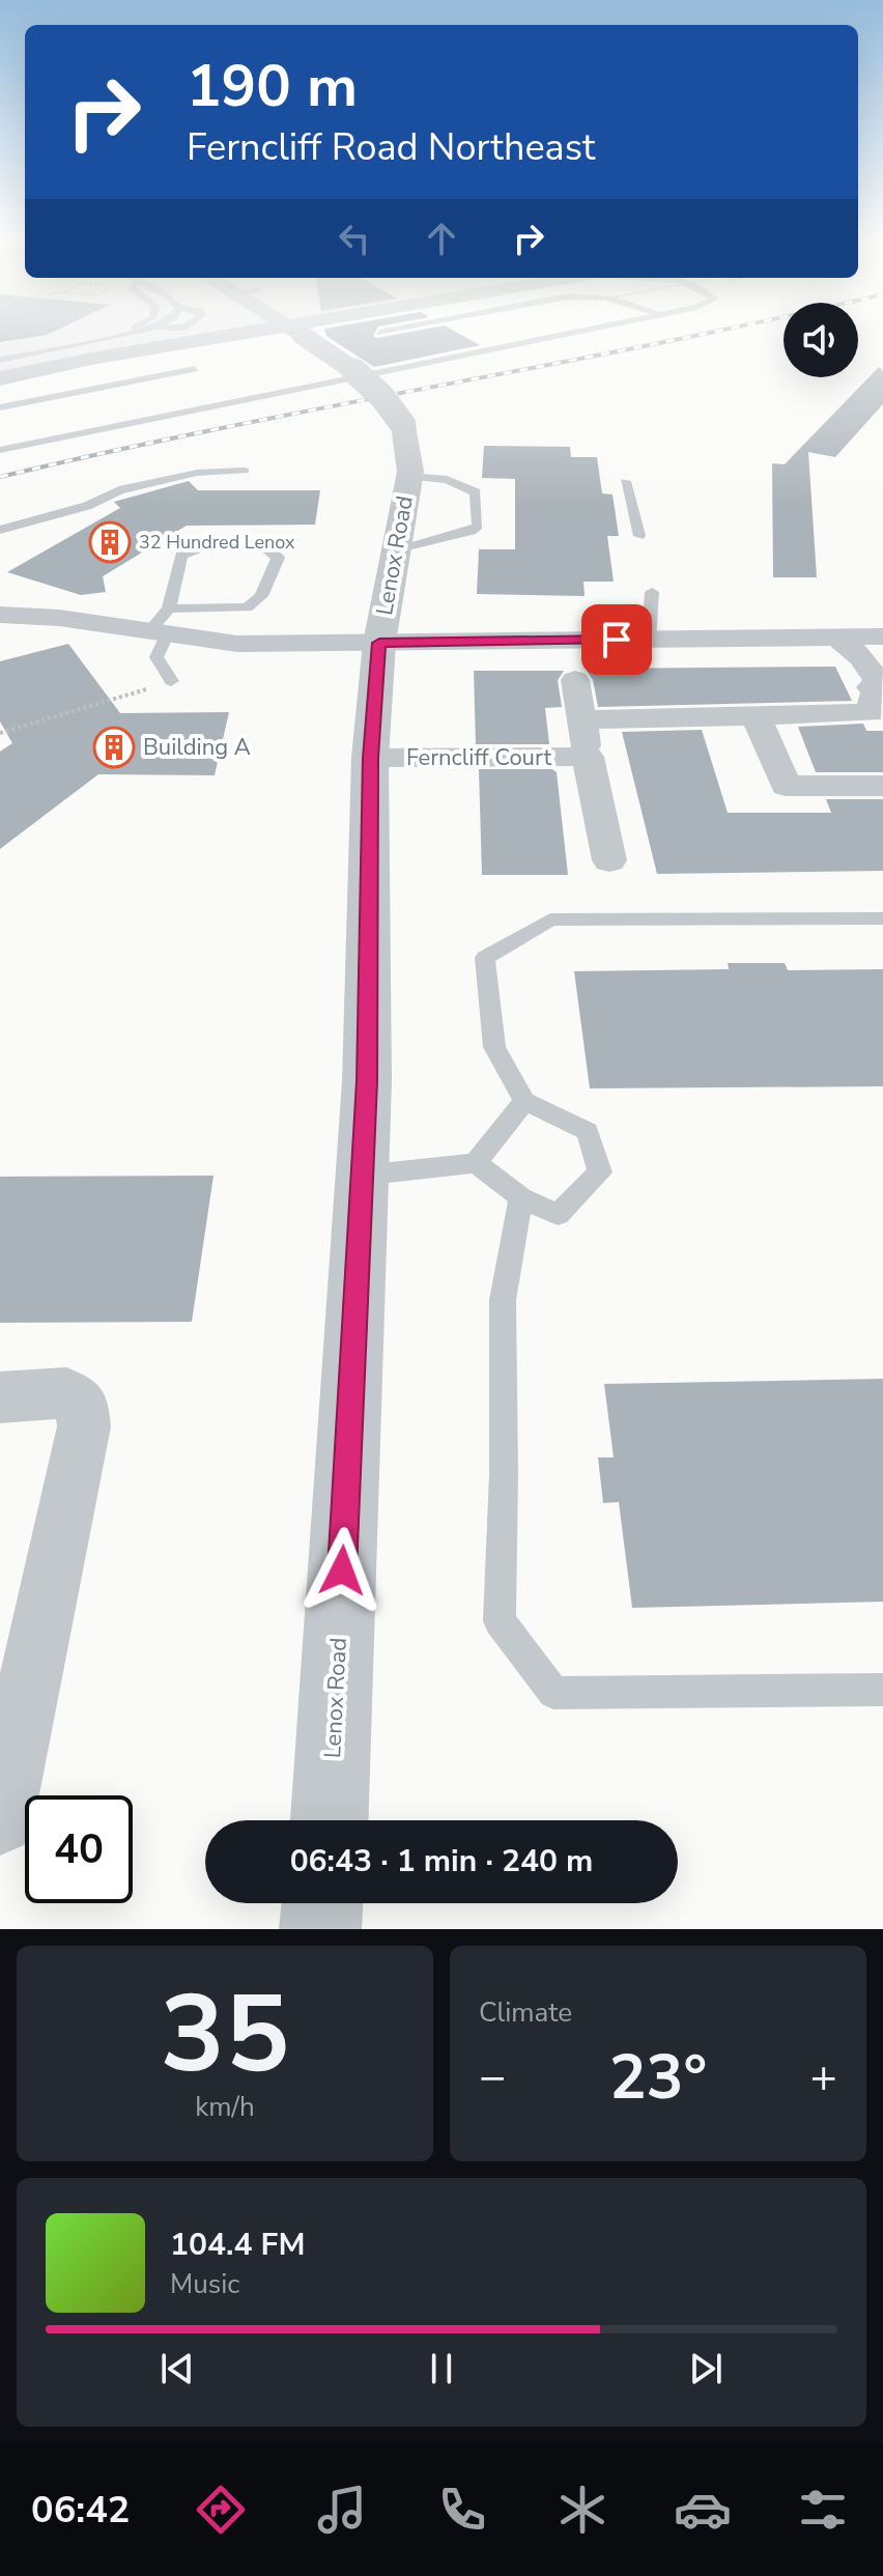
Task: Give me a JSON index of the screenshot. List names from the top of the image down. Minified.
{"streets":{"street":["Lenox Road","Ferncliff Court"]},"crossings":[["Lenox Road","Ferncliff Court"]],"places":{"building":["32 Hundred Lenox","Building A"]},"page":{"turn":["190 m","Ferncliff Road Northeast"],"limit":"40","trip":"06:43 · 1 min · 240 m","tile":[["35","km/h"],"Climate"],"heat":["−","23°","+"],"song":["104.4 FM","Music"],"tabs":"06:42"}}
